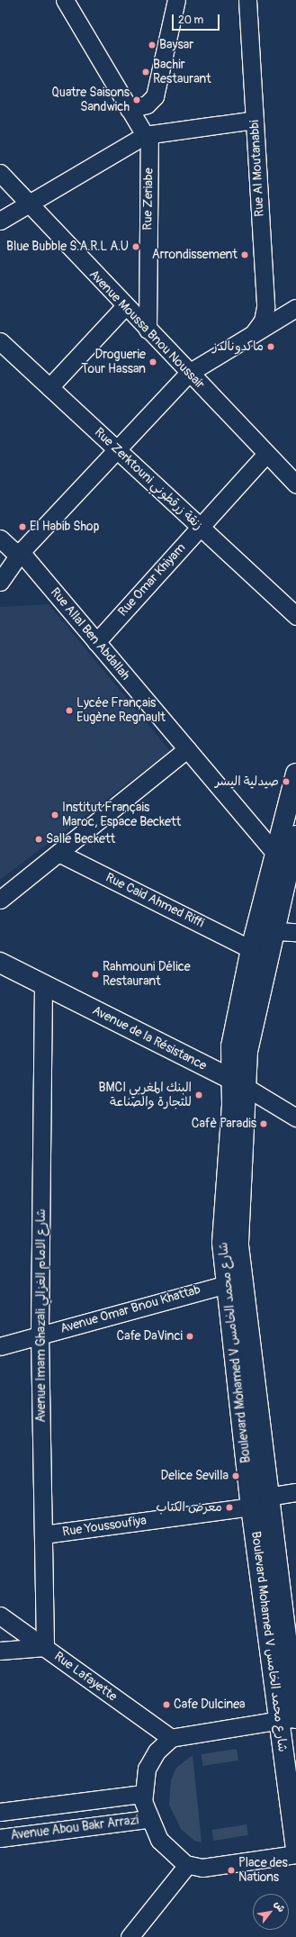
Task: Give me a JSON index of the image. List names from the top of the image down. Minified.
{"streets":{"main road":["Avenue de la Résistance","Boulevard Mohamed V شارع محمد الخامس"],"street":["Rue Al Moutanabbi","Rue Zeriabe","Avenue Moussa Bnou Noussair","Rue Zerktouni زنقة زرقطوني","Rue Omar Khiyam","Rue Allal Ben Abdallah","Rue Caid Ahmed Riffi","Avenue Omar Bnou Khattab","Avenue Imam Ghazali شارع الامام الغزالي","Rue Youssoufiya","Rue Lafayette","Avenue Abou Bakr Arrazi"]},"crossings":[["Rue Zeriabe","Avenue Moussa Bnou Noussair"],["Avenue Moussa Bnou Noussair","Rue Omar Khiyam"],["Rue Zerktouni زنقة زرقطوني","Rue Omar Khiyam"],["Rue Omar Khiyam","Rue Allal Ben Abdallah"],["Rue Allal Ben Abdallah","Boulevard Mohamed V شارع محمد الخامس"],["Rue Caid Ahmed Riffi","Boulevard Mohamed V شارع محمد الخامس"],["Avenue de la Résistance","Avenue Imam Ghazali شارع الامام الغزالي"],["Avenue de la Résistance","Boulevard Mohamed V شارع محمد الخامس"],["Avenue Omar Bnou Khattab","Avenue Imam Ghazali شارع الامام الغزالي"],["Avenue Omar Bnou Khattab","Boulevard Mohamed V شارع محمد الخامس"],["Avenue Imam Ghazali شارع الامام الغزالي","Rue Youssoufiya"],["Avenue Imam Ghazali شارع الامام الغزالي","Rue Lafayette"],["Boulevard Mohamed V شارع محمد الخامس","Rue Youssoufiya"]],"places":["Baysar","Bachir Restaurant","Quatre Saisons Sandwich","Blue Bubble S.A.R.L A.U","Arrondissement","ماكدونالدز","Droguerie Tour Hassan","El Habib Shop","Lycée Français Eugène Regnault","صيدلية اليسر","Institut Français Maroc, Espace Beckett","Salle Beckett","Rahmouni Délice Restaurant","BMCI البنك المغربي للتجارة والصناعة","Cafè Paradis","Cafe DaVinci","Delice Sevilla","معرض الكتاب","Cafe Dulcinea","Place des Nations"],"scale_bar":"20 m","north":"top right"}
